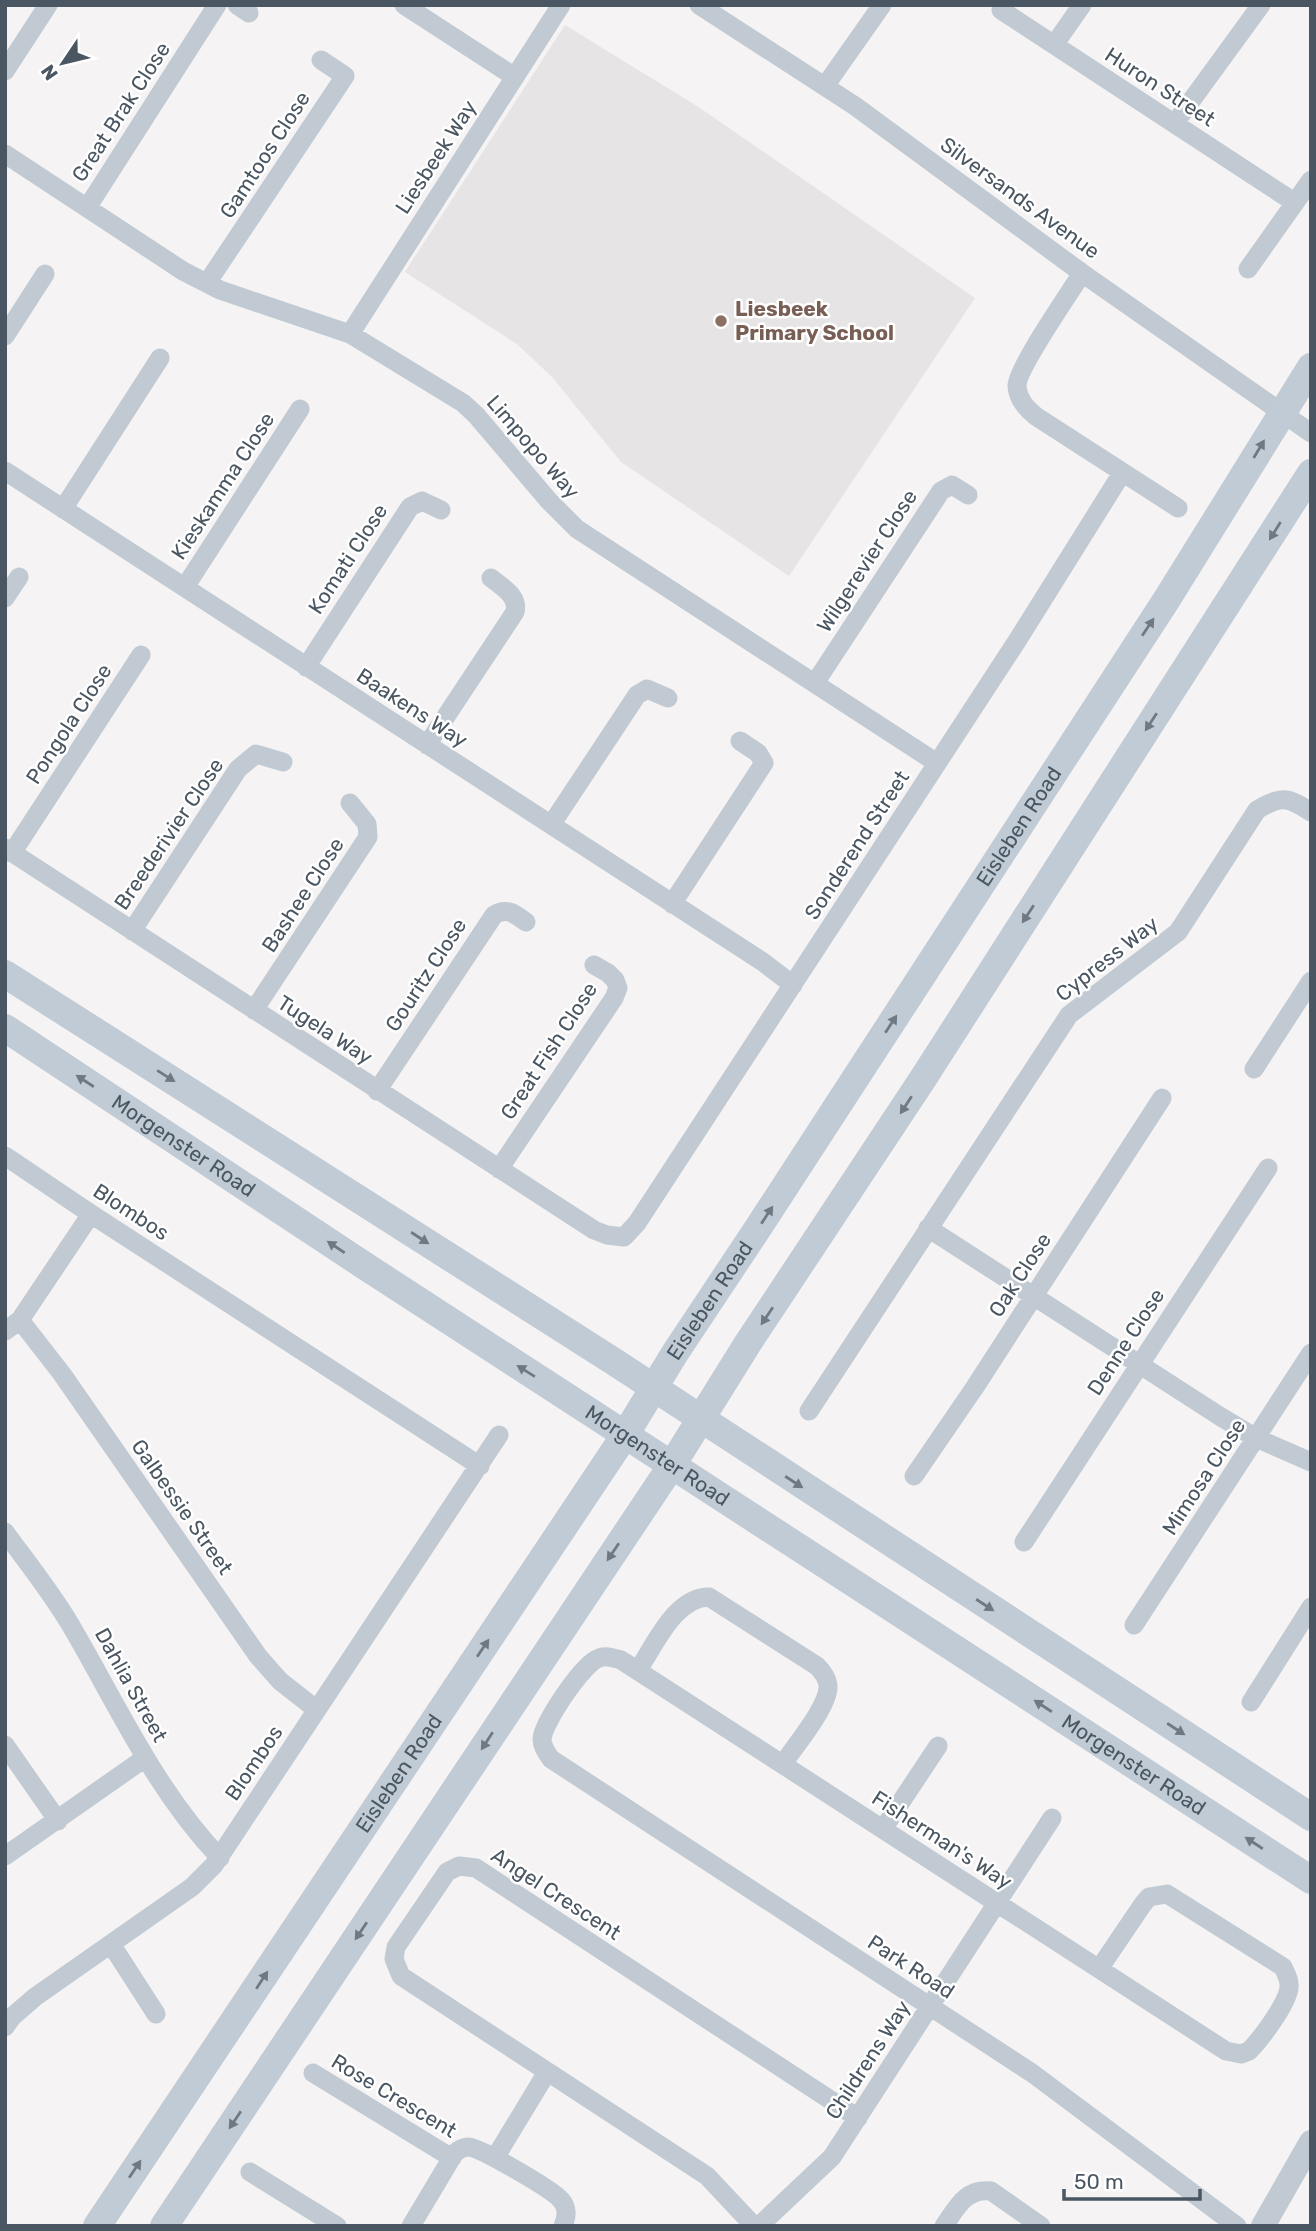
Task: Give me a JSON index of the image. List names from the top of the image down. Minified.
{"streets":{"main road":["Eisleben Road","Morgenster Road"],"street":["Huron Street","Great Brak Close","Gamtoos Close","Liesbeek Way","Silversands Avenue","Limpopo Way","Kieskamma Close","Komati Close","Wilgerevier Close","Baakens Way","Pongola Close","Breederivier Close","Sonderend Street","Bashee Close","Cypress Way","Gouritz Close","Tugela Way","Great Fish Close","Blombos","Oak Close","Denne Close","Mimosa Close","Galbessie Street","Dahlia Street","Fisherman's Way","Angel Crescent","Park Road","Childrens Way","Rose Crescent"]},"crossings":[["Great Brak Close","Limpopo Way"],["Gamtoos Close","Limpopo Way"],["Liesbeek Way","Limpopo Way"],["Silversands Avenue","Eisleben Road"],["Limpopo Way","Wilgerevier Close"],["Limpopo Way","Sonderend Street"],["Kieskamma Close","Baakens Way"],["Komati Close","Baakens Way"],["Baakens Way","Sonderend Street"],["Pongola Close","Tugela Way"],["Eisleben Road","Morgenster Road"],["Breederivier Close","Tugela Way"],["Sonderend Street","Tugela Way"],["Bashee Close","Tugela Way"],["Gouritz Close","Tugela Way"],["Tugela Way","Great Fish Close"],["Blombos","Galbessie Street"],["Blombos","Dahlia Street"],["Fisherman's Way","Park Road"],["Fisherman's Way","Childrens Way"],["Angel Crescent","Childrens Way"],["Park Road","Childrens Way"]],"places":["Liesbeek Primary School"],"scale_bar":"50 m","north":"bottom left"}
